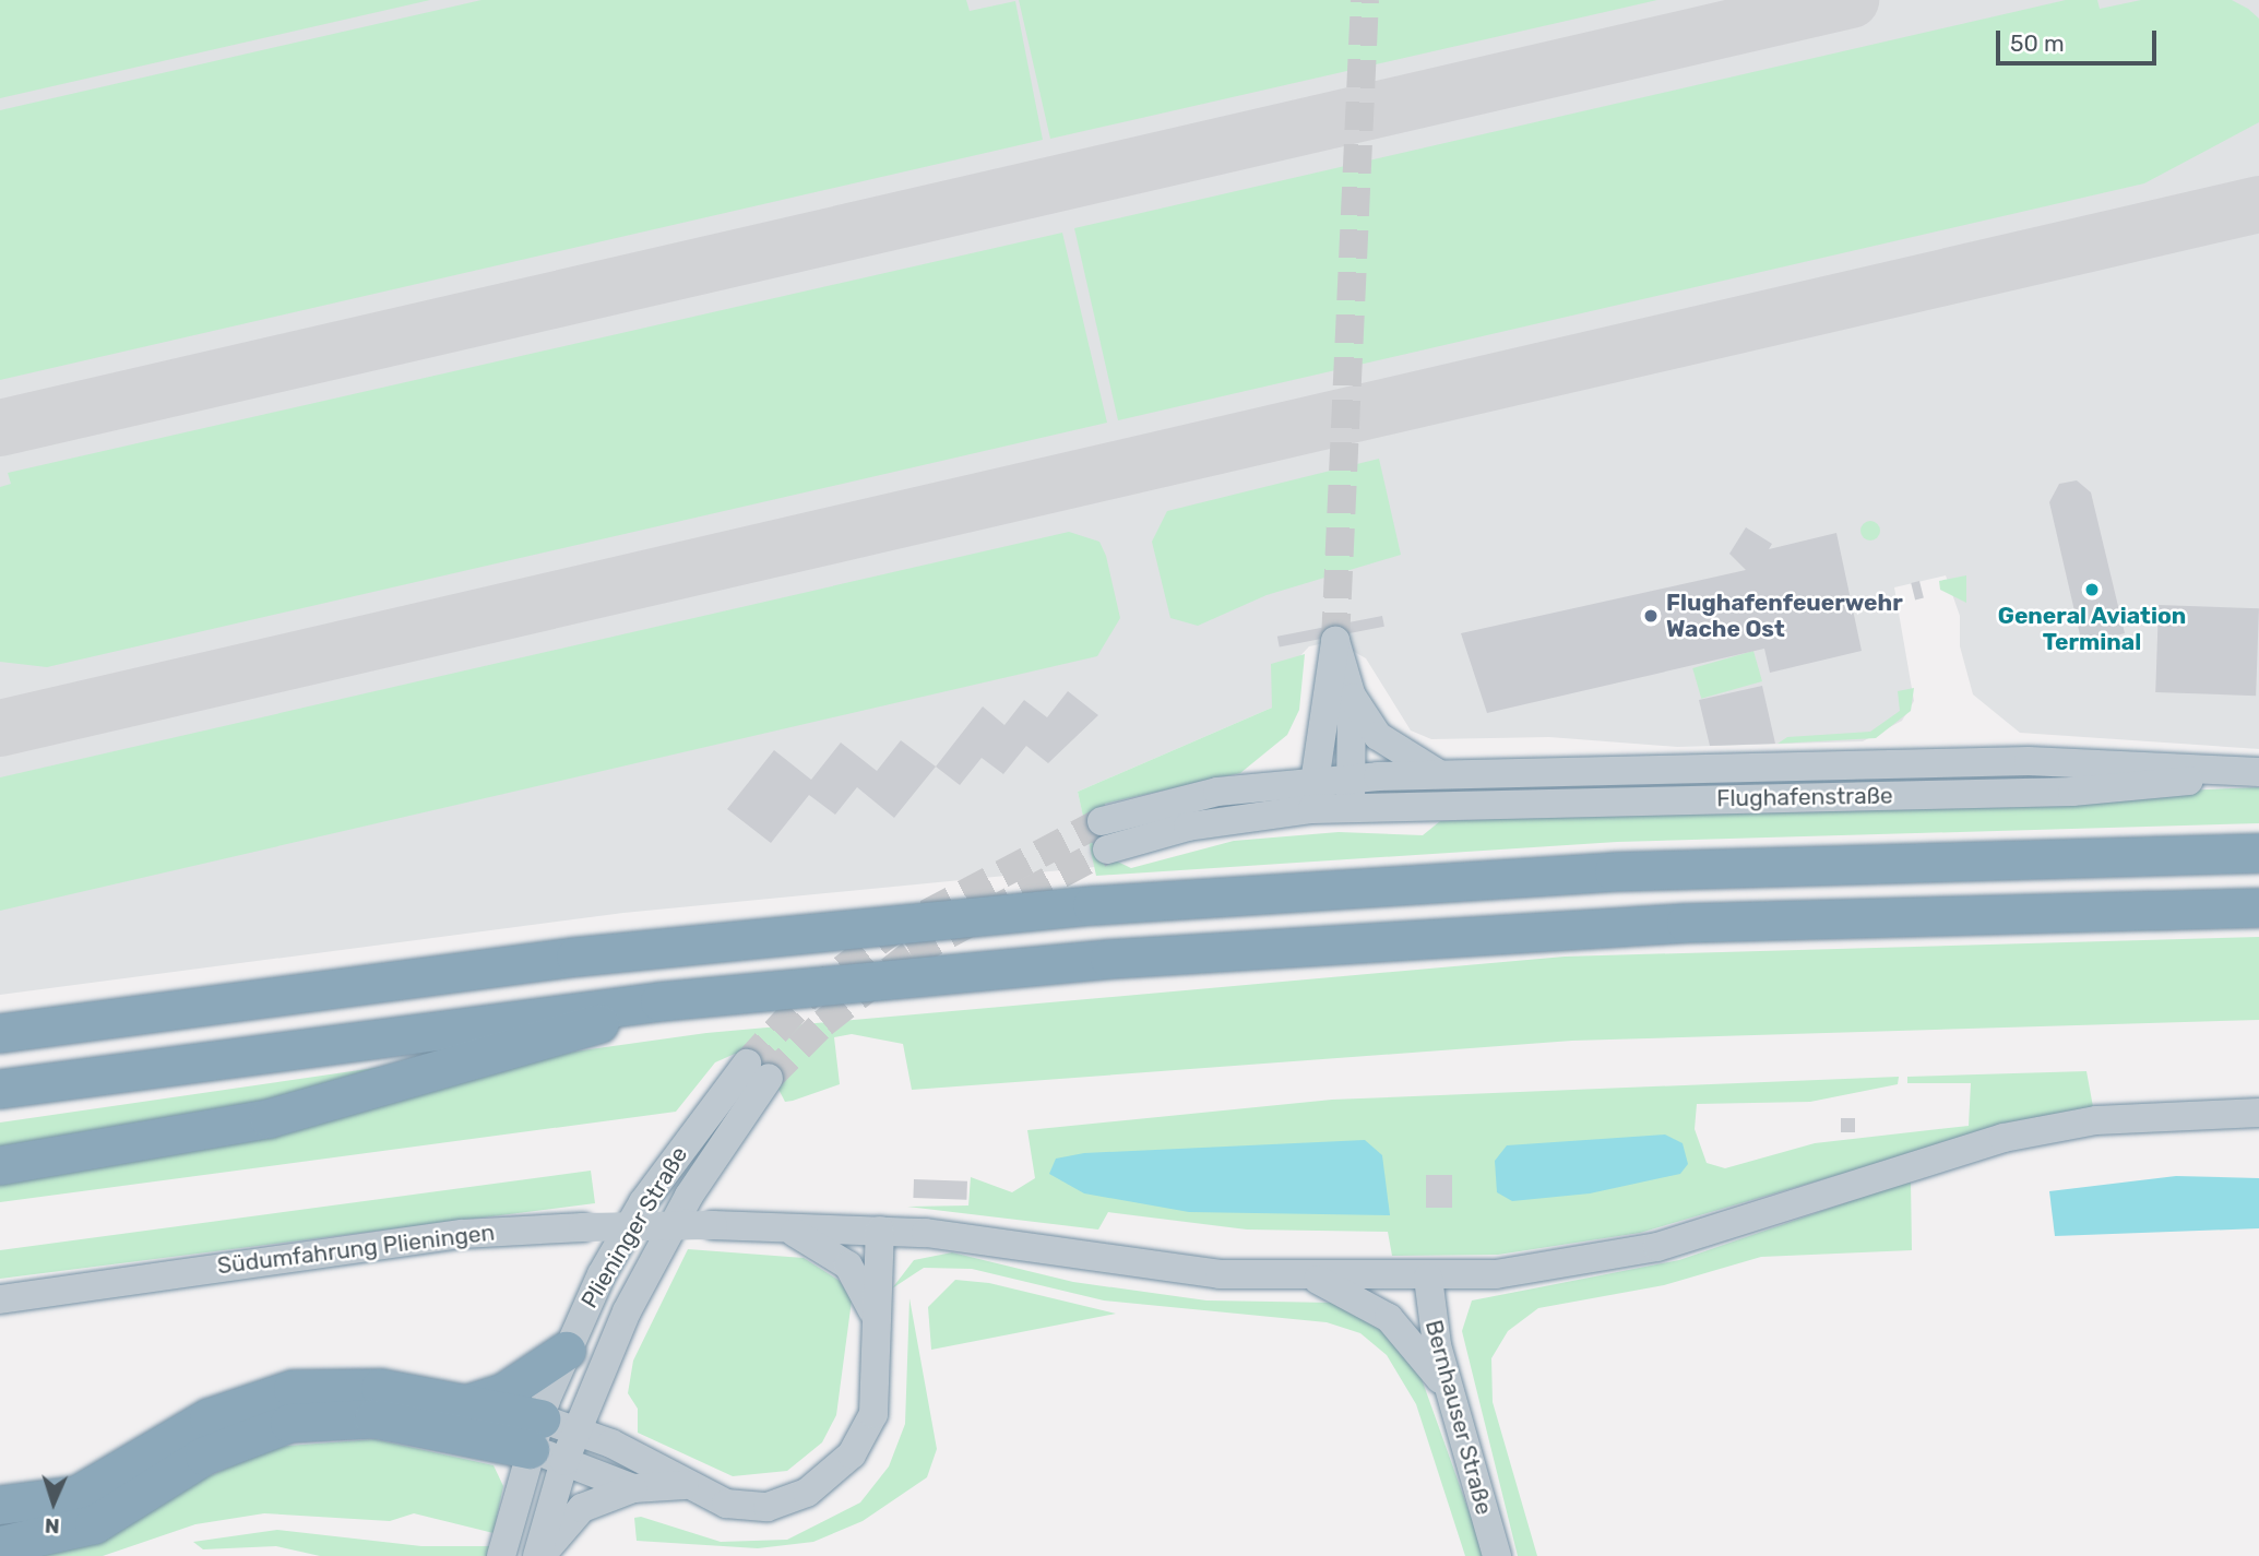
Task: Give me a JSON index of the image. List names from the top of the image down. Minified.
{"streets":{"main road":["Flughafenstraße","Plieninger Straße","Südumfahrung Plieningen","Bernhauser Straße"]},"crossings":[["Südumfahrung Plieningen","Bernhauser Straße"]],"places":["General Aviation Terminal","Flughafenfeuerwehr Wache Ost"],"scale_bar":"50 m","north":"bottom"}
